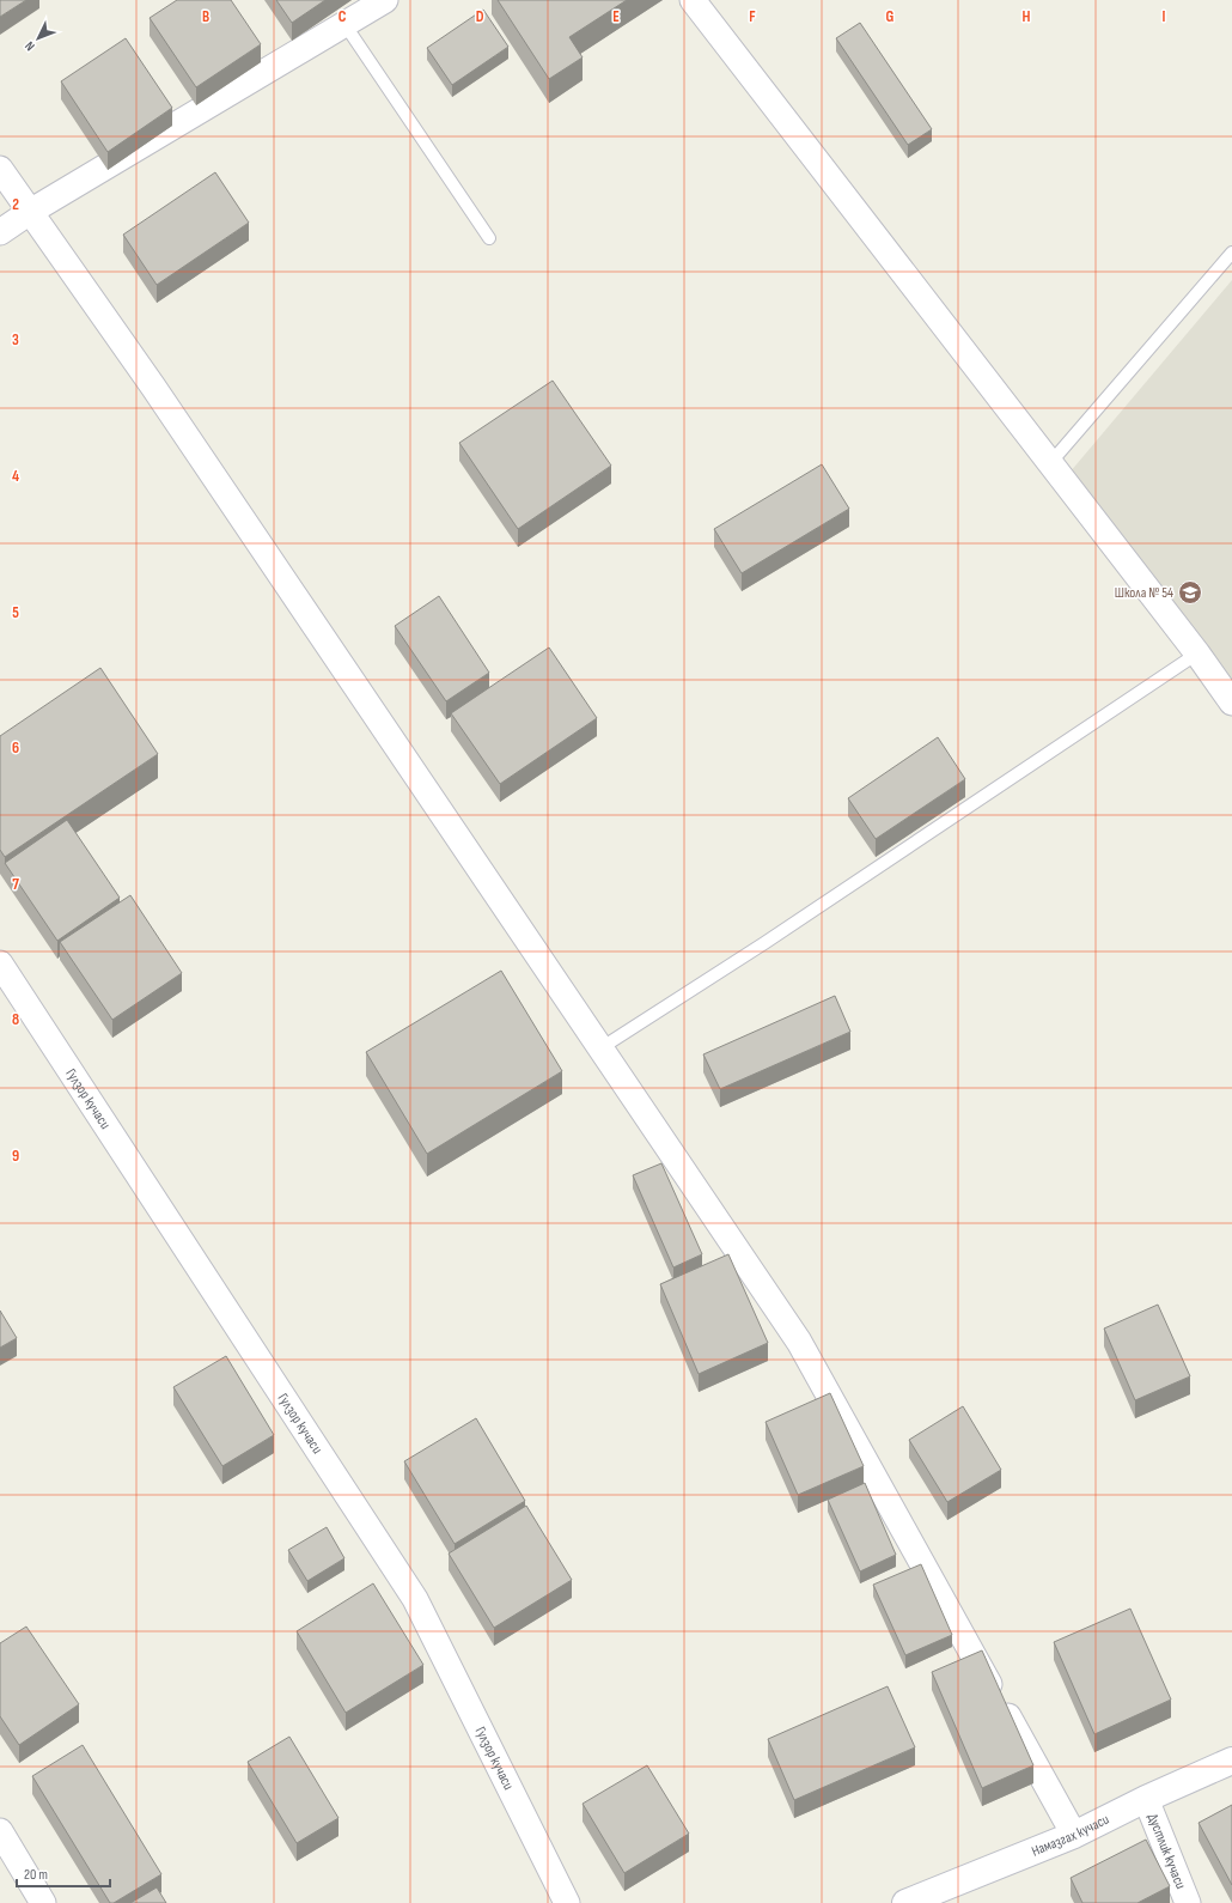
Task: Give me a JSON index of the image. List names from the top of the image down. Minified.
{"streets":{"street":["Гулзор кучаси","Намазгах кучаси","Дустлик кучаси"]},"crossings":[["Намазгах кучаси","Дустлик кучаси"]],"places":{"school or university":["Школа № 54"]},"scale_bar":"20 m","north":"bottom left","grid":{"columns":["B","C","D","E","F","G","H","I"],"rows":["2","3","4","5","6","7","8","9"]}}
